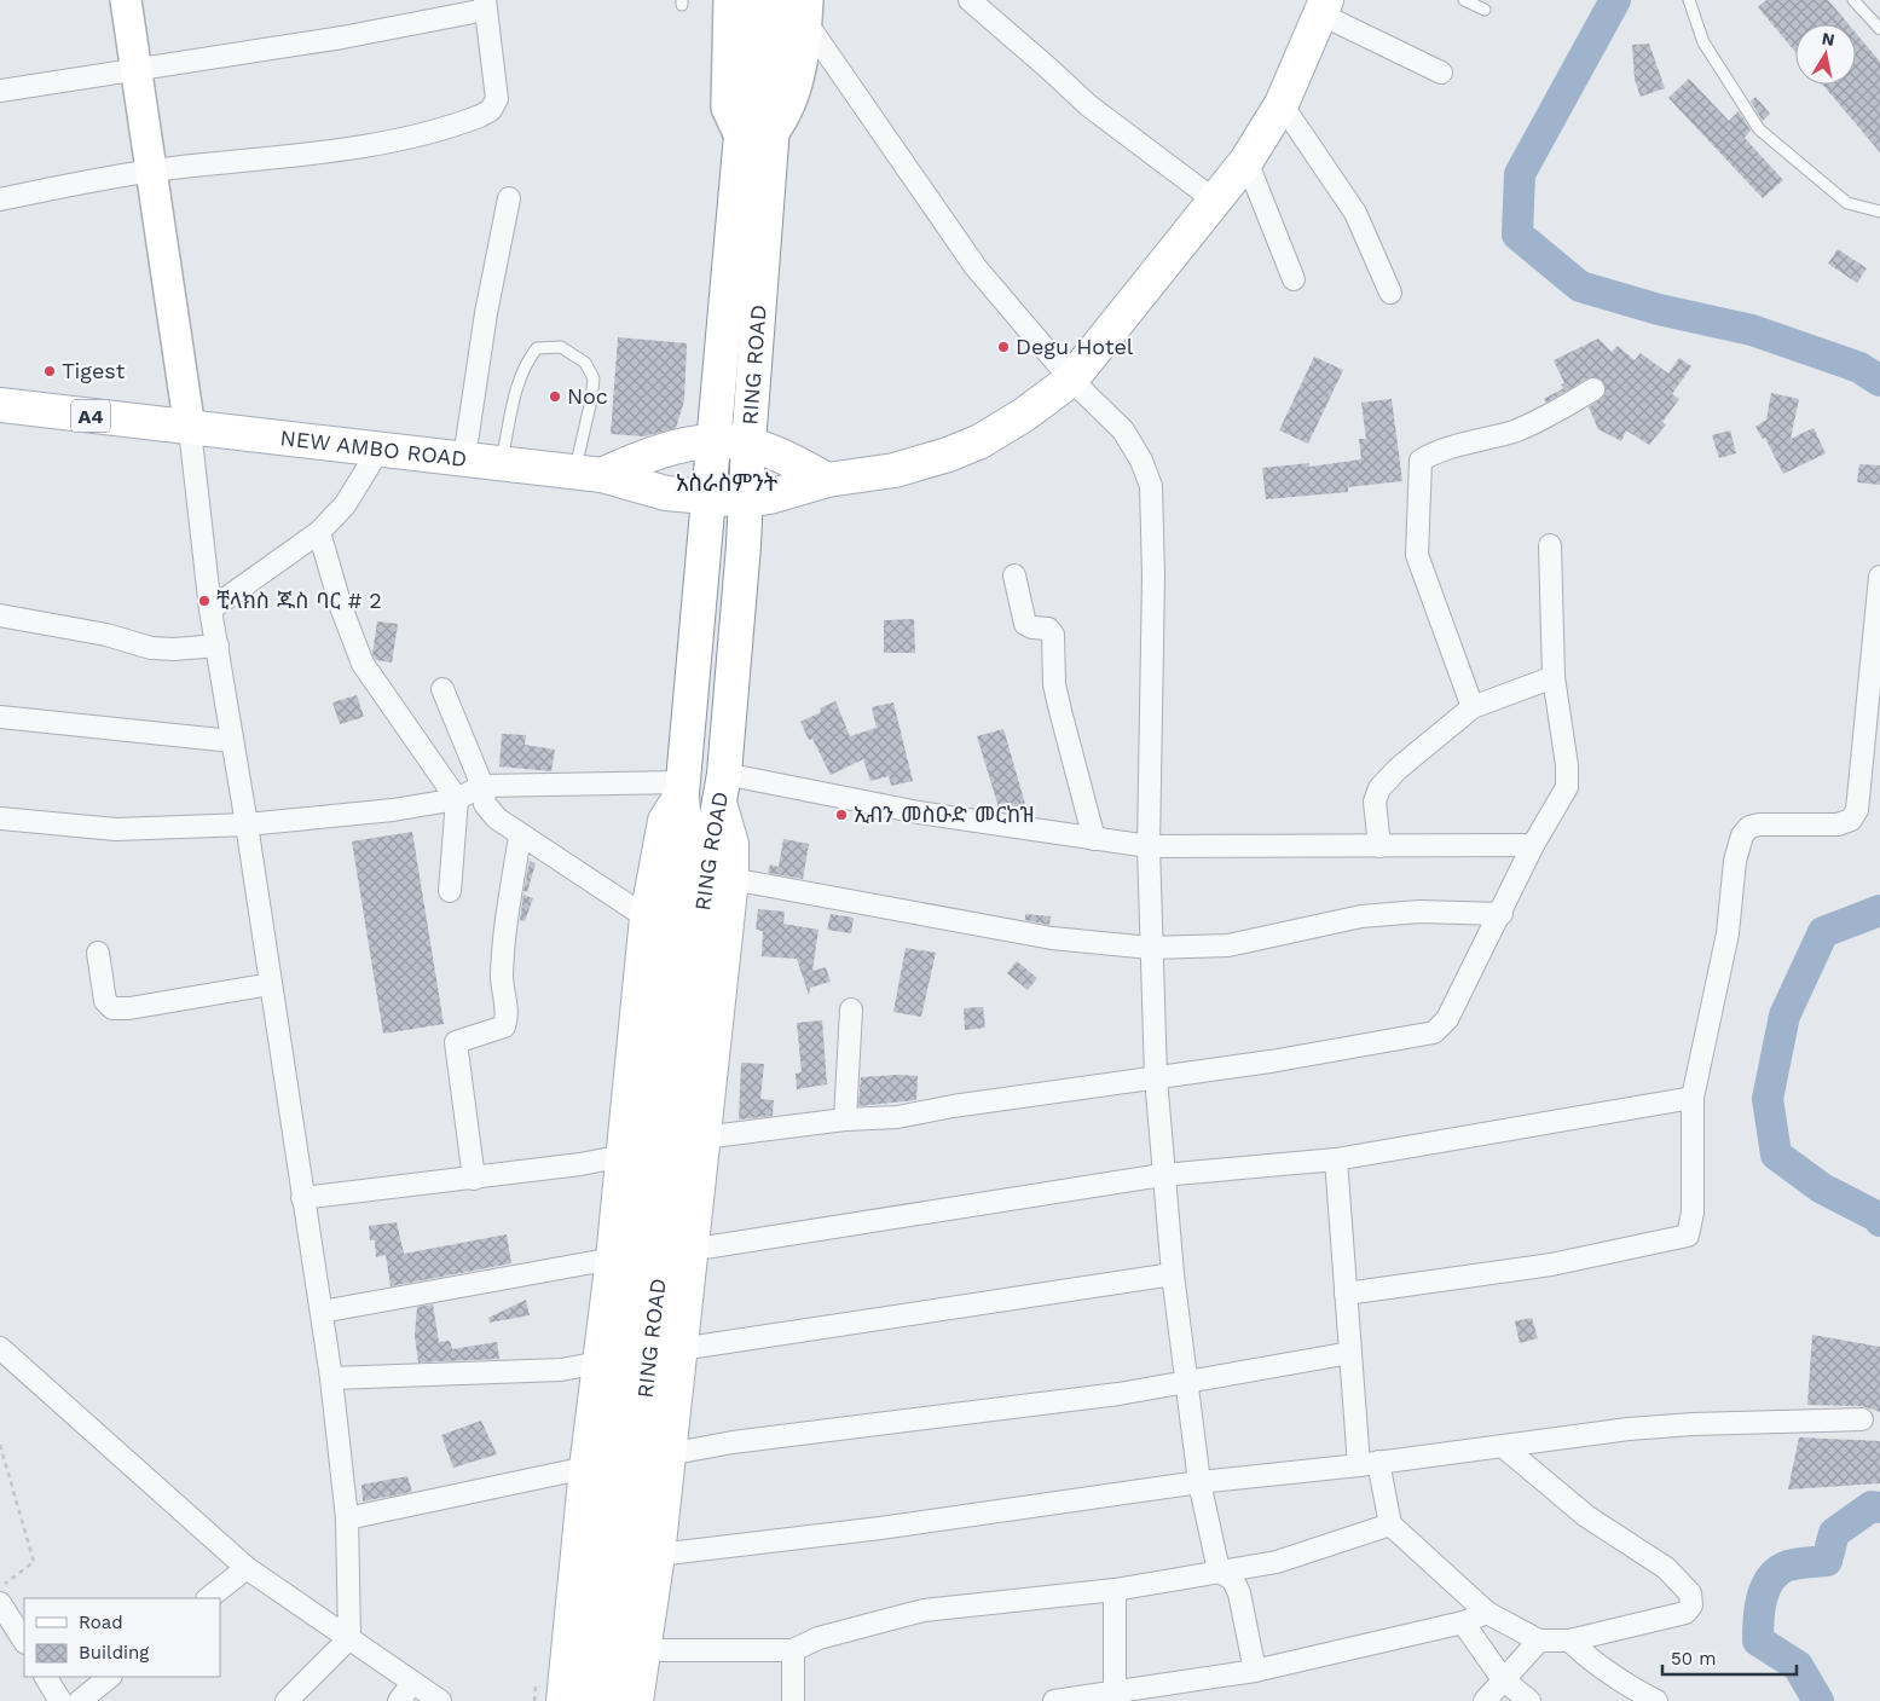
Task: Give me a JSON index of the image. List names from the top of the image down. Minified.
{"streets":{"main road":["RING ROAD","A4","NEW AMBO ROAD"]},"crossings":[["RING ROAD","NEW AMBO ROAD"]],"districts":["አስራስምንት"],"places":["Degu Hotel","Tigest","Noc","ቺላክስ ጁስ ባር # 2","ኢብን መስዑድ መርከዝ"],"legend":["Road","Building"],"scale_bar":"50 m","north":"top"}
